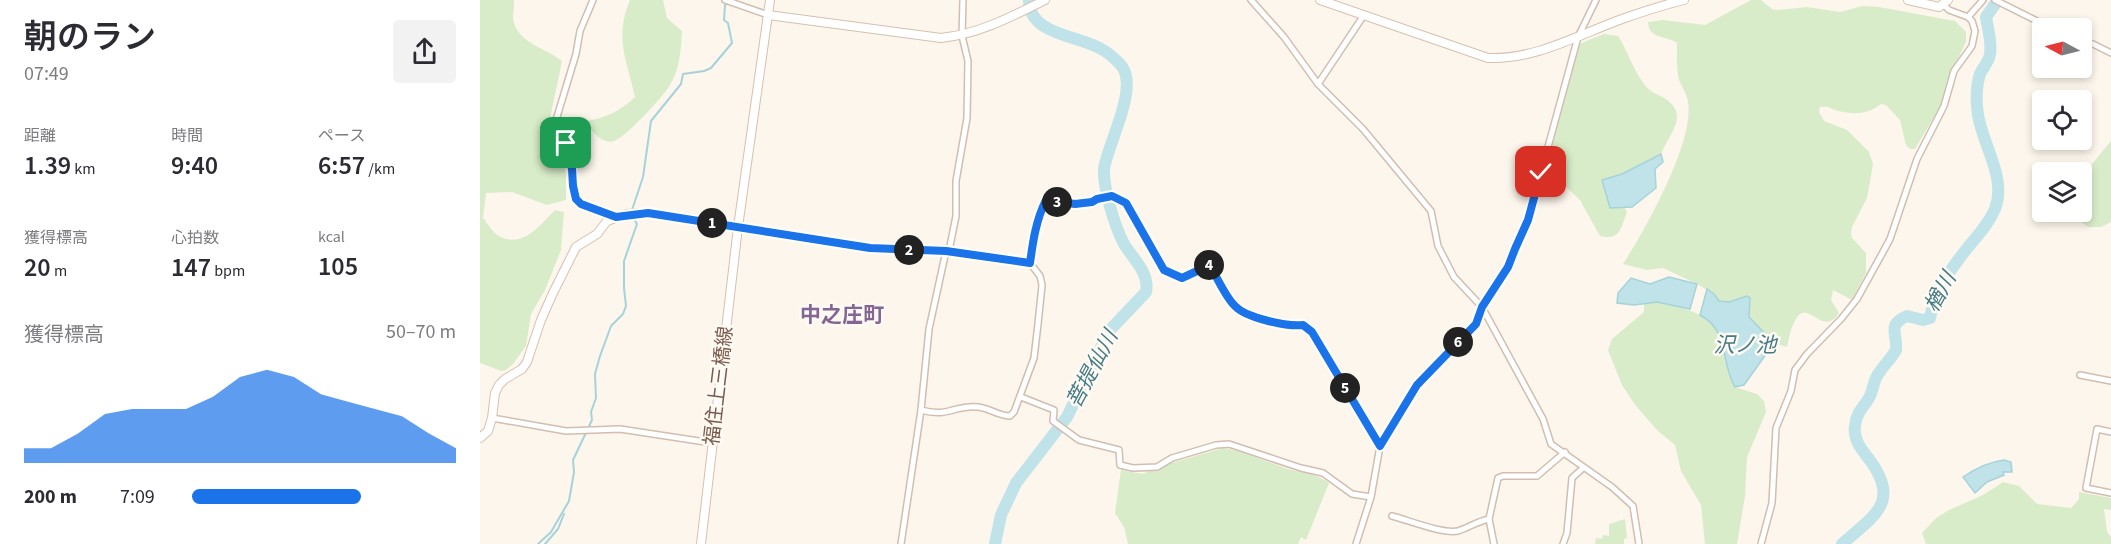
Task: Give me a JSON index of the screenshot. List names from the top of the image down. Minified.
{"streets":{"main road":["福住上三橋線"]},"districts":["中之庄町"],"water":["楢川","沢ノ池","菩提仙川"],"north":"left","page":{"heading":["朝のラン","07:49"],"stats":[["距離","1.39 km"],["時間","9:40"],["ペース","6:57 /km"],["獲得標高","20 m"],["心拍数","147 bpm"],["kcal","105"]],"pins":["3","1","2","4","6","5"],"chart":["獲得標高","50–70 m"],"list":[{"name":"200 m","note":"7:09"}]}}
